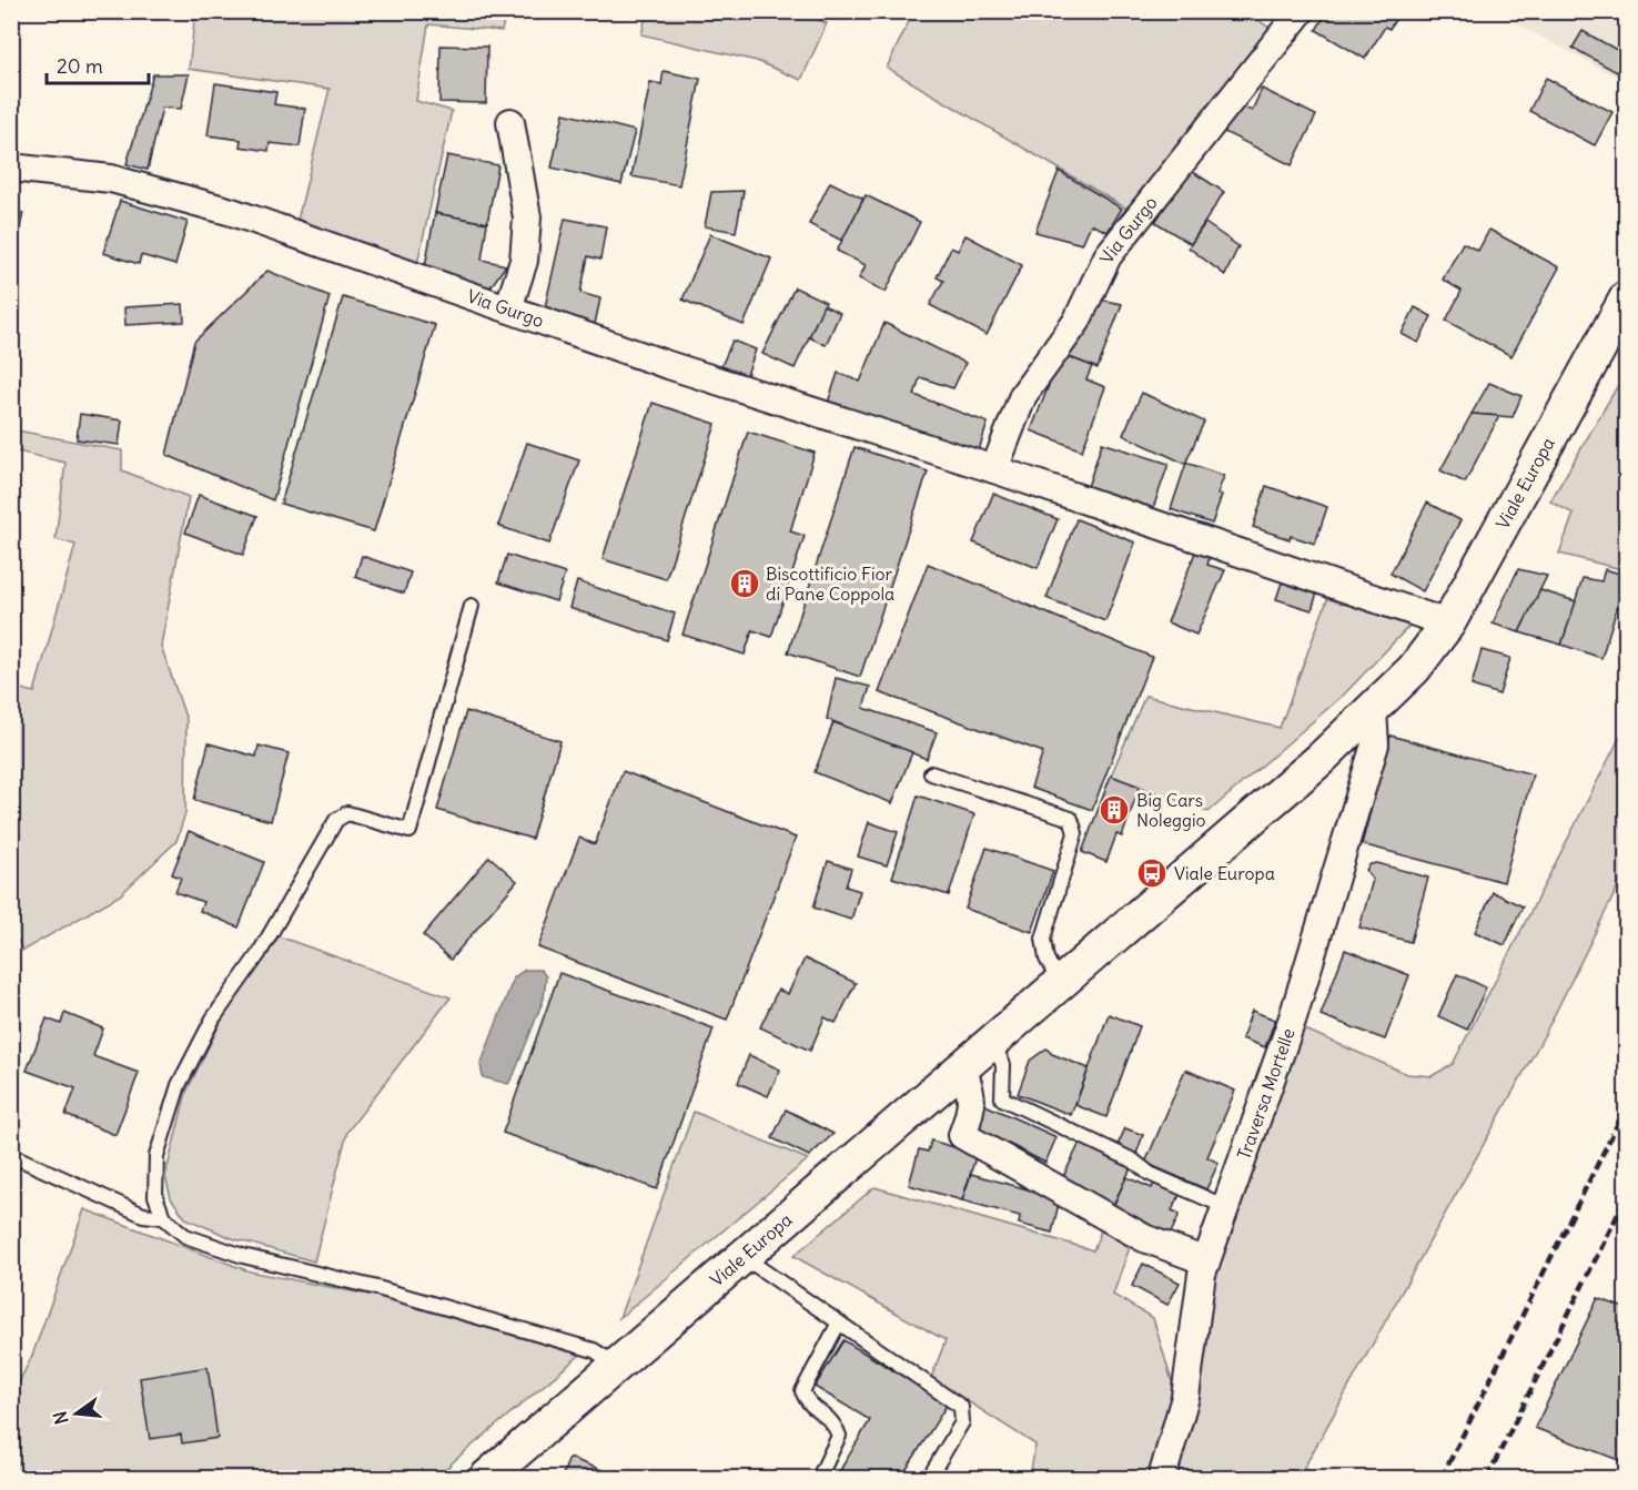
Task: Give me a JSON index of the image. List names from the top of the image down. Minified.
{"streets":{"street":["Via Gurgo","Viale Europa","Traversa Mortelle"]},"crossings":[["Via Gurgo","Viale Europa"],["Viale Europa","Traversa Mortelle"]],"places":{"building":["Biscottificio Fior di Pane Coppola","Big Cars Noleggio"],"bus stop":["Viale Europa"]},"scale_bar":"20 m","north":"left"}
